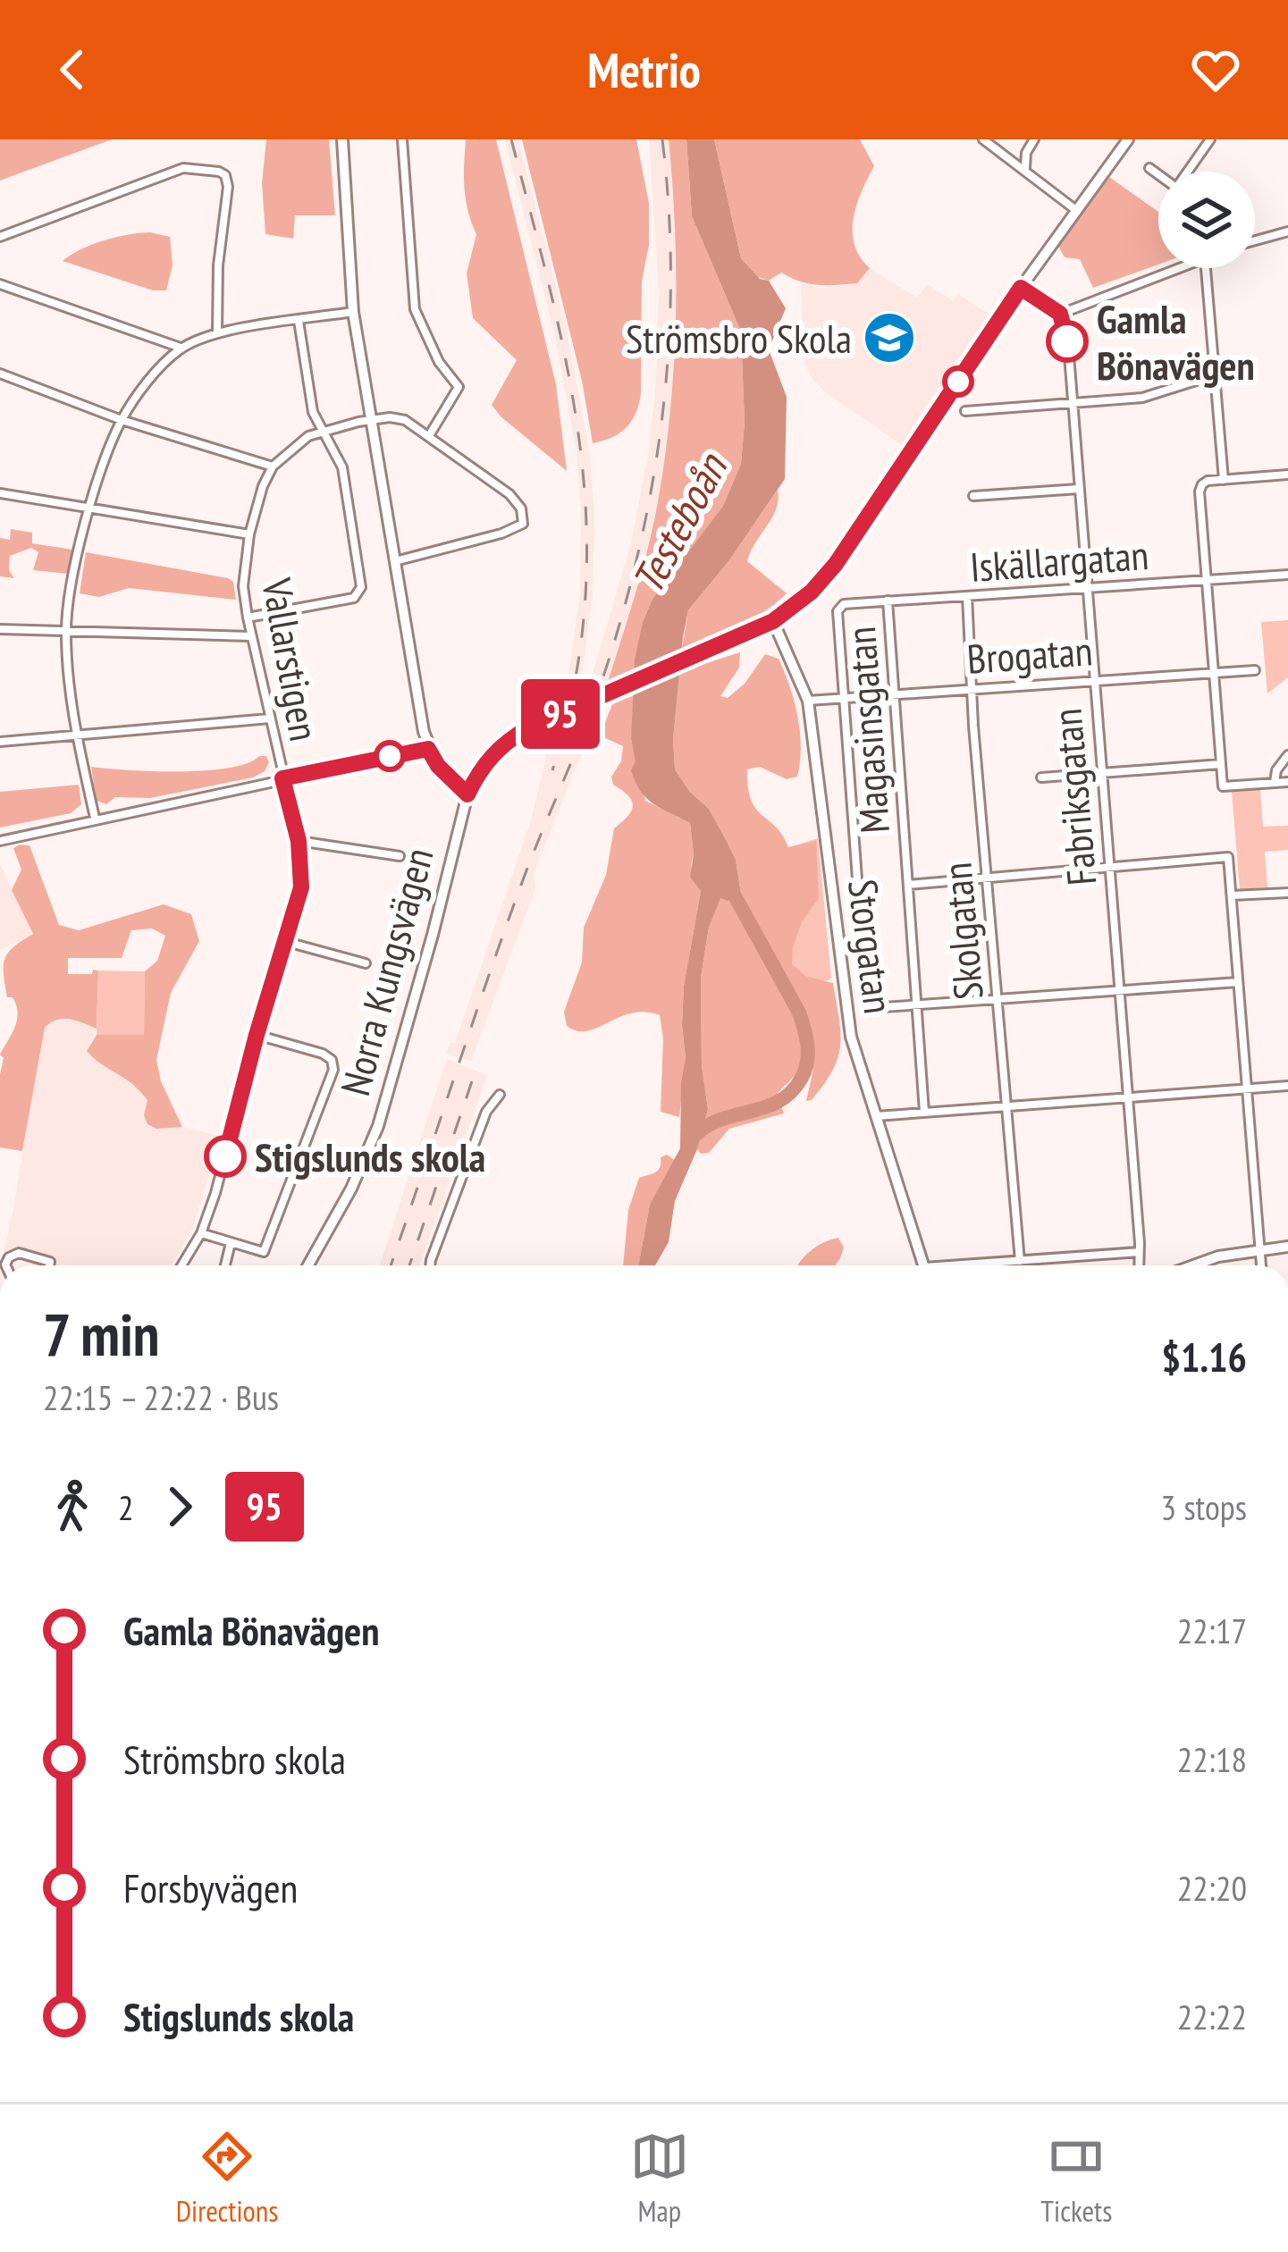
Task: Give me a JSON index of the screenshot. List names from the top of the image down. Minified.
{"streets":{"street":["Iskällargatan","Brogatan","Vallarstigen","Magasinsgatan","Fabriksgatan","Skolgatan","Storgatan","Norra Kungsvägen"]},"crossings":[["Iskällargatan","Brogatan"],["Iskällargatan","Magasinsgatan"],["Iskällargatan","Fabriksgatan"],["Iskällargatan","Skolgatan"],["Brogatan","Magasinsgatan"],["Brogatan","Fabriksgatan"],["Brogatan","Skolgatan"],["Brogatan","Storgatan"]],"water":["Testeboån"],"places":{"school or university":["Strömsbro Skola"],"other":["Gamla Bönavägen","Stigslunds skola"]},"lines":["bus line 95"],"page":{"header":"Metrio","on_map":"95","heading":["7 min","22:15 – 22:22 · Bus","$1.16"],"legs":["2","95","3 stops"],"list":[{"name":"Gamla Bönavägen","value":"22:17"},{"name":"Strömsbro skola","value":"22:18"},{"name":"Forsbyvägen","value":"22:20"},{"name":"Stigslunds skola","value":"22:22"}],"tabs":["Directions","Map","Tickets"]}}
